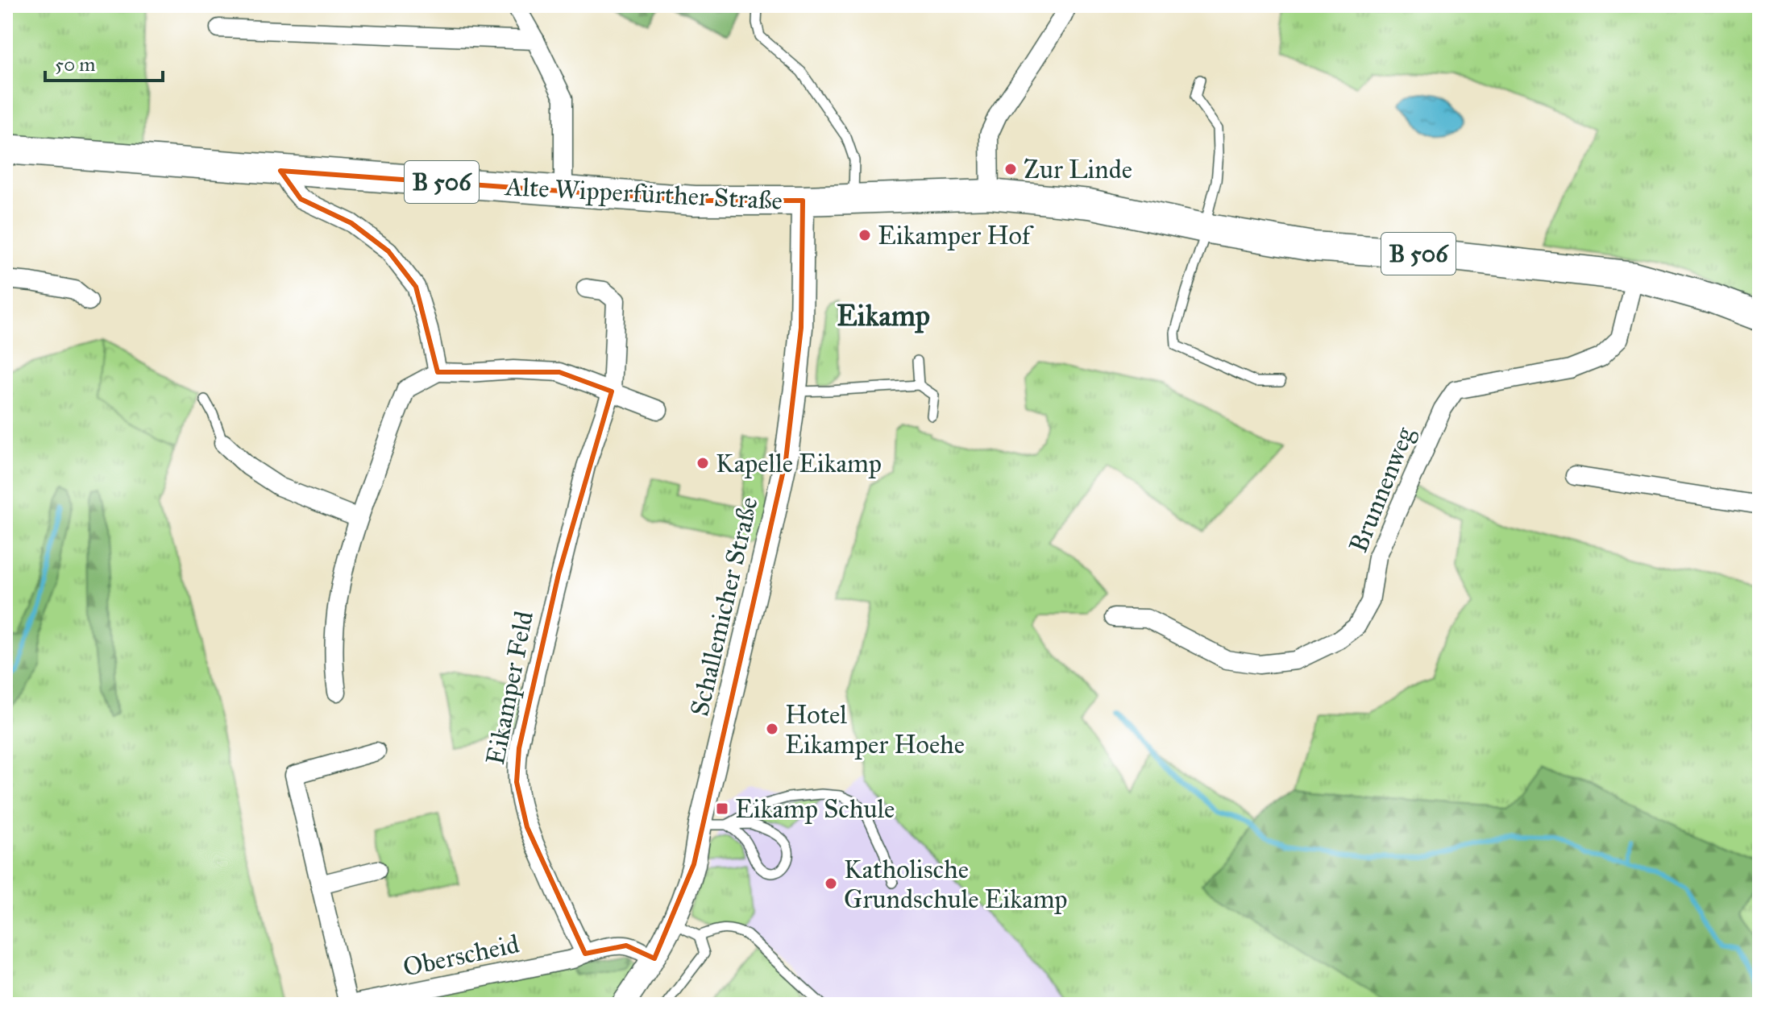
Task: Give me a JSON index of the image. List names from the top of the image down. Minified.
{"streets":{"main road":["B 506","Alte Wipperfürther Straße"],"street":["Brunnenweg","Schallemicher Straße","Eikamper Feld","Oberscheid"]},"crossings":[["Alte Wipperfürther Straße","Brunnenweg"],["Alte Wipperfürther Straße","Schallemicher Straße"],["Eikamper Feld","Oberscheid"]],"districts":["Eikamp"],"places":{"other":["Zur Linde","Eikamper Hof","Kapelle Eikamp","Hotel Eikamper Hoehe","Katholische Grundschule Eikamp"],"transit":["Eikamp Schule"]},"scale_bar":"50 m"}
